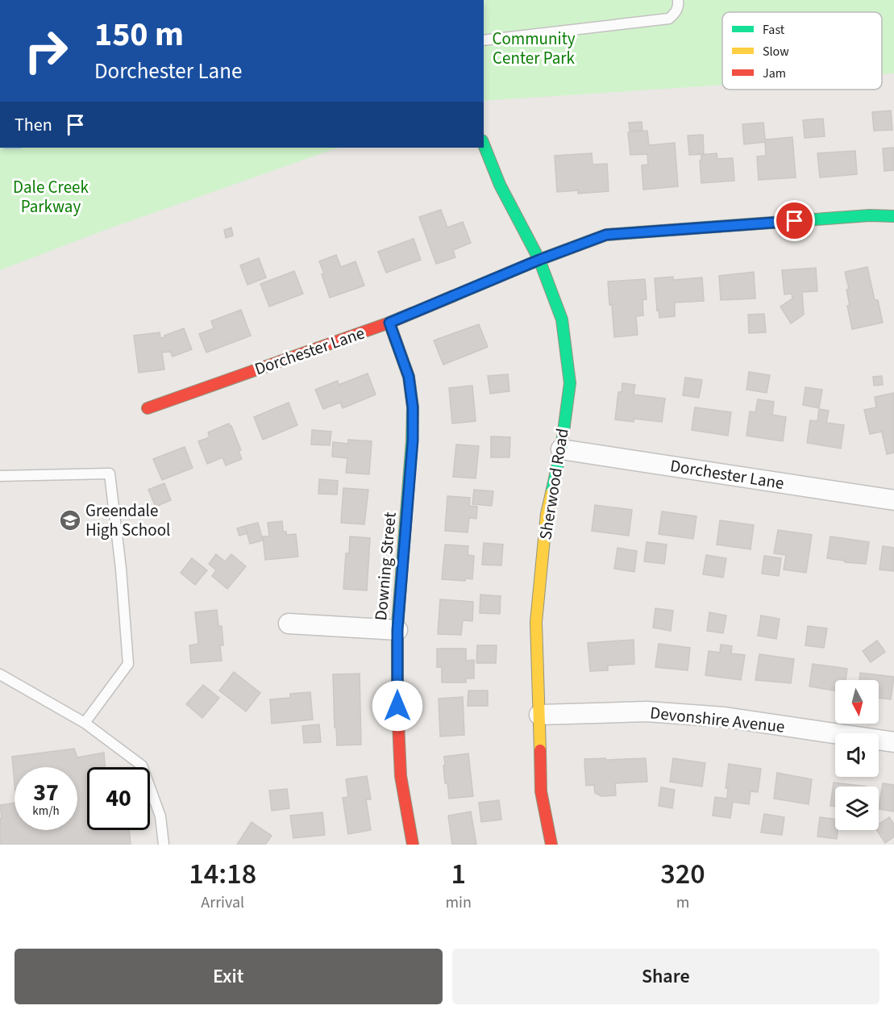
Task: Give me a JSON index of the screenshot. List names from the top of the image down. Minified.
{"streets":{"street":["Dorchester Lane","Sherwood Road","Downing Street","Devonshire Avenue"]},"crossings":[["Dorchester Lane","Sherwood Road"],["Dorchester Lane","Downing Street"],["Sherwood Road","Devonshire Avenue"]],"parks":["Community Center Park","Dale Creek Parkway"],"places":{"school or university":["Greendale High School"]},"legend":["Fast","Slow","Jam"],"north":"bottom","page":{"turn":["150 m","Dorchester Lane"],"then":"Then","speed":"37 km/h","limit":"40","eta":["14:18","Arrival","1","min","320","m"],"buttons":["Exit","Share"]}}
